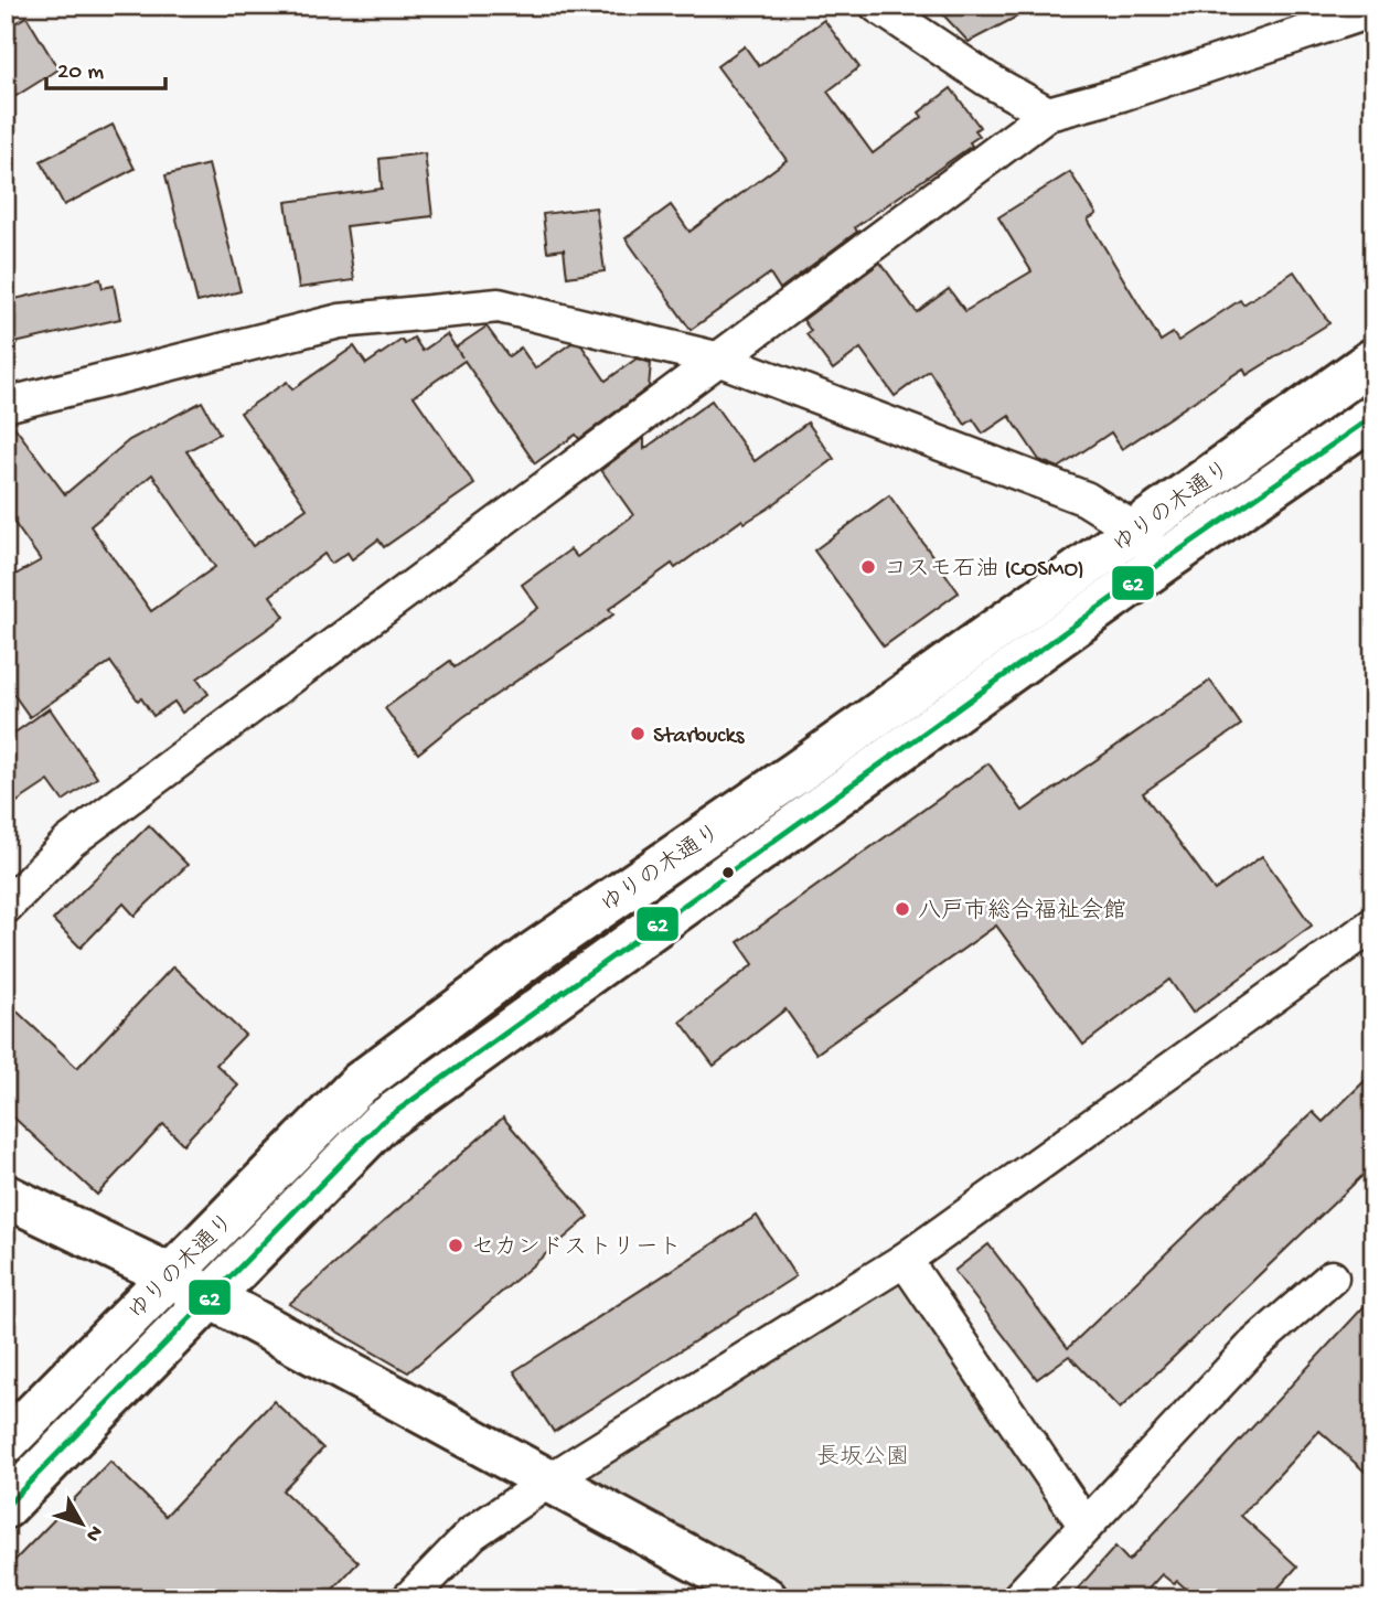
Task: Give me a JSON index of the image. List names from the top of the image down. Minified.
{"streets":{"street":["ゆりの木通り"]},"parks":["長坂公園"],"places":["コスモ石油 (COSMO)","Starbucks","八戸市総合福祉会館","セカンドストリート"],"lines":["transit line 62"],"scale_bar":"20 m","north":"bottom right"}
